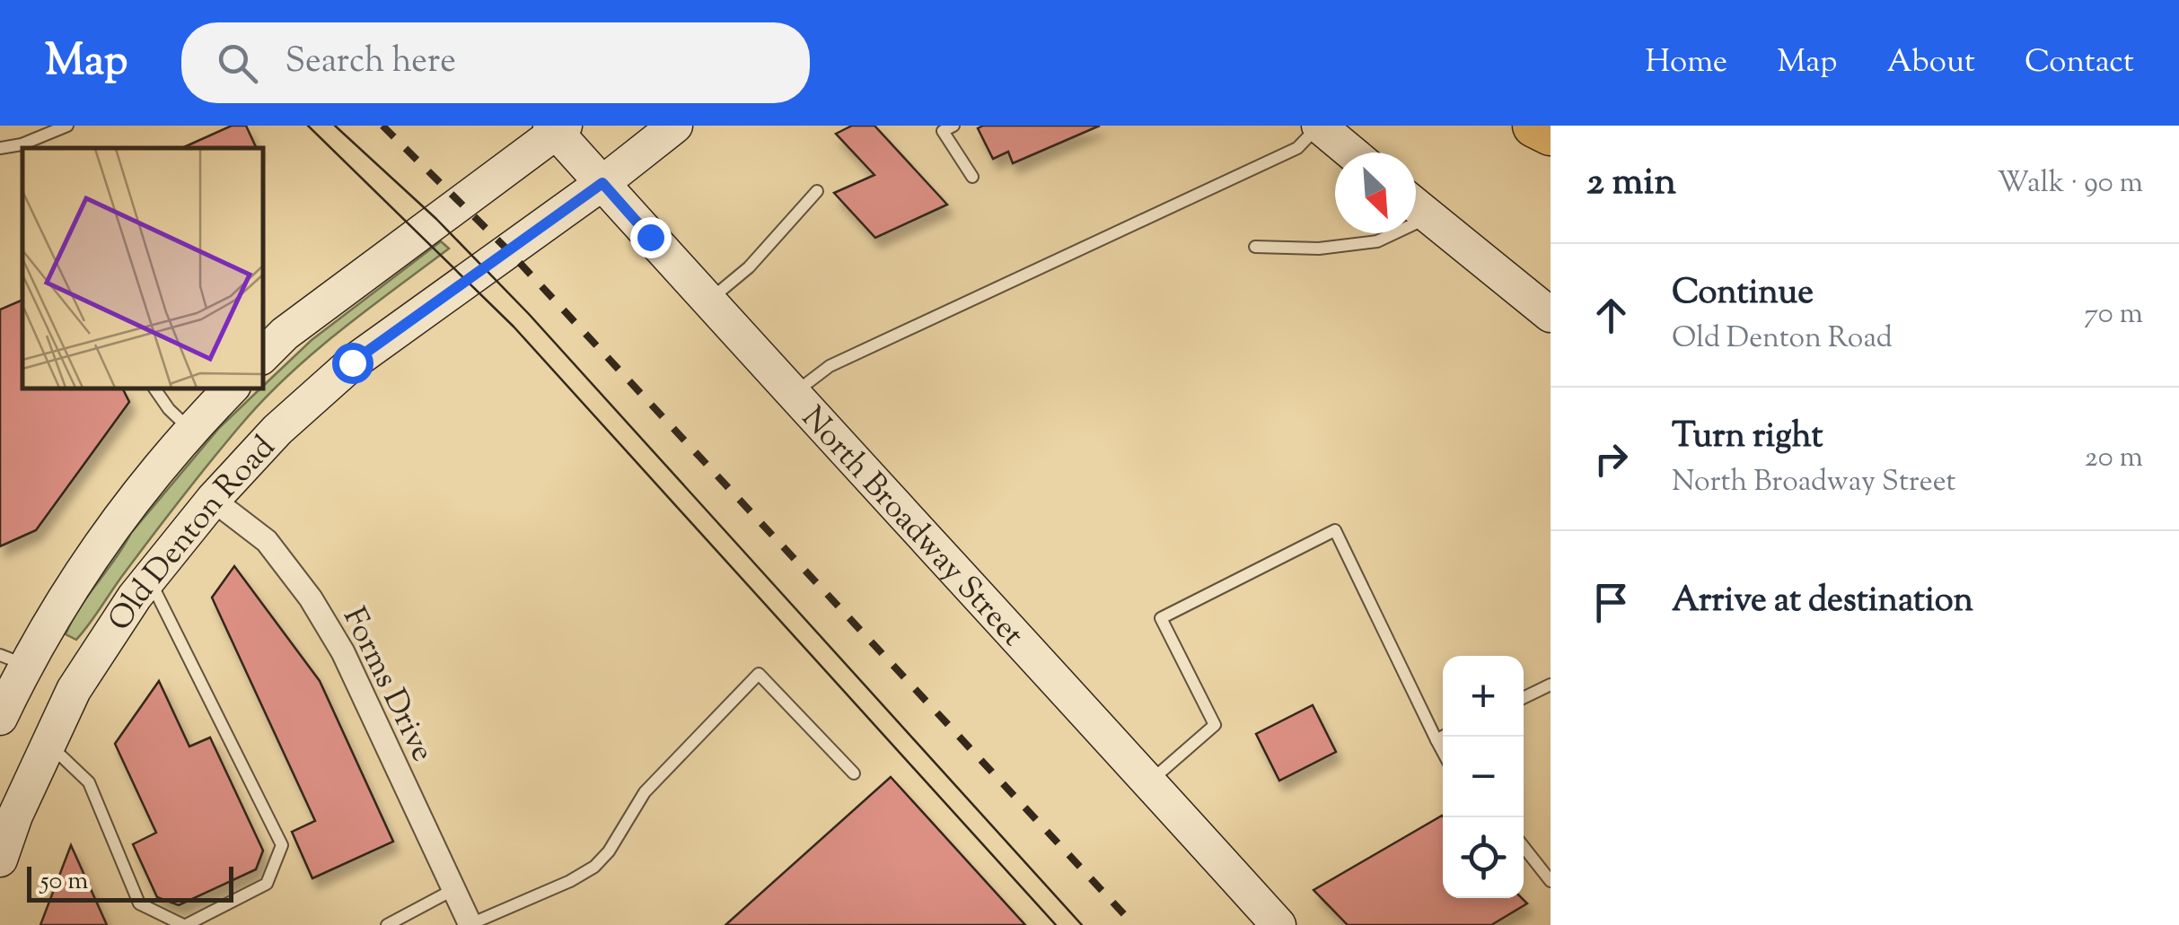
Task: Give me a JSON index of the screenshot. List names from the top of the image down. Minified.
{"streets":{"main road":["North Broadway Street","Old Denton Road"],"street":["Forms Drive"]},"crossings":[["North Broadway Street","Old Denton Road"],["Old Denton Road","Forms Drive"]],"scale_bar":"50 m","north":"bottom right","page":{"header":"Map","search":"Search here","nav":["Home","Map","About","Contact"],"heading":["2 min","Walk · 90 m"],"list":[["Continue","Old Denton Road","70 m"],["Turn right","North Broadway Street","20 m"],"Arrive at destination"],"map_buttons":["+","−"],"scale":"50 m"}}
